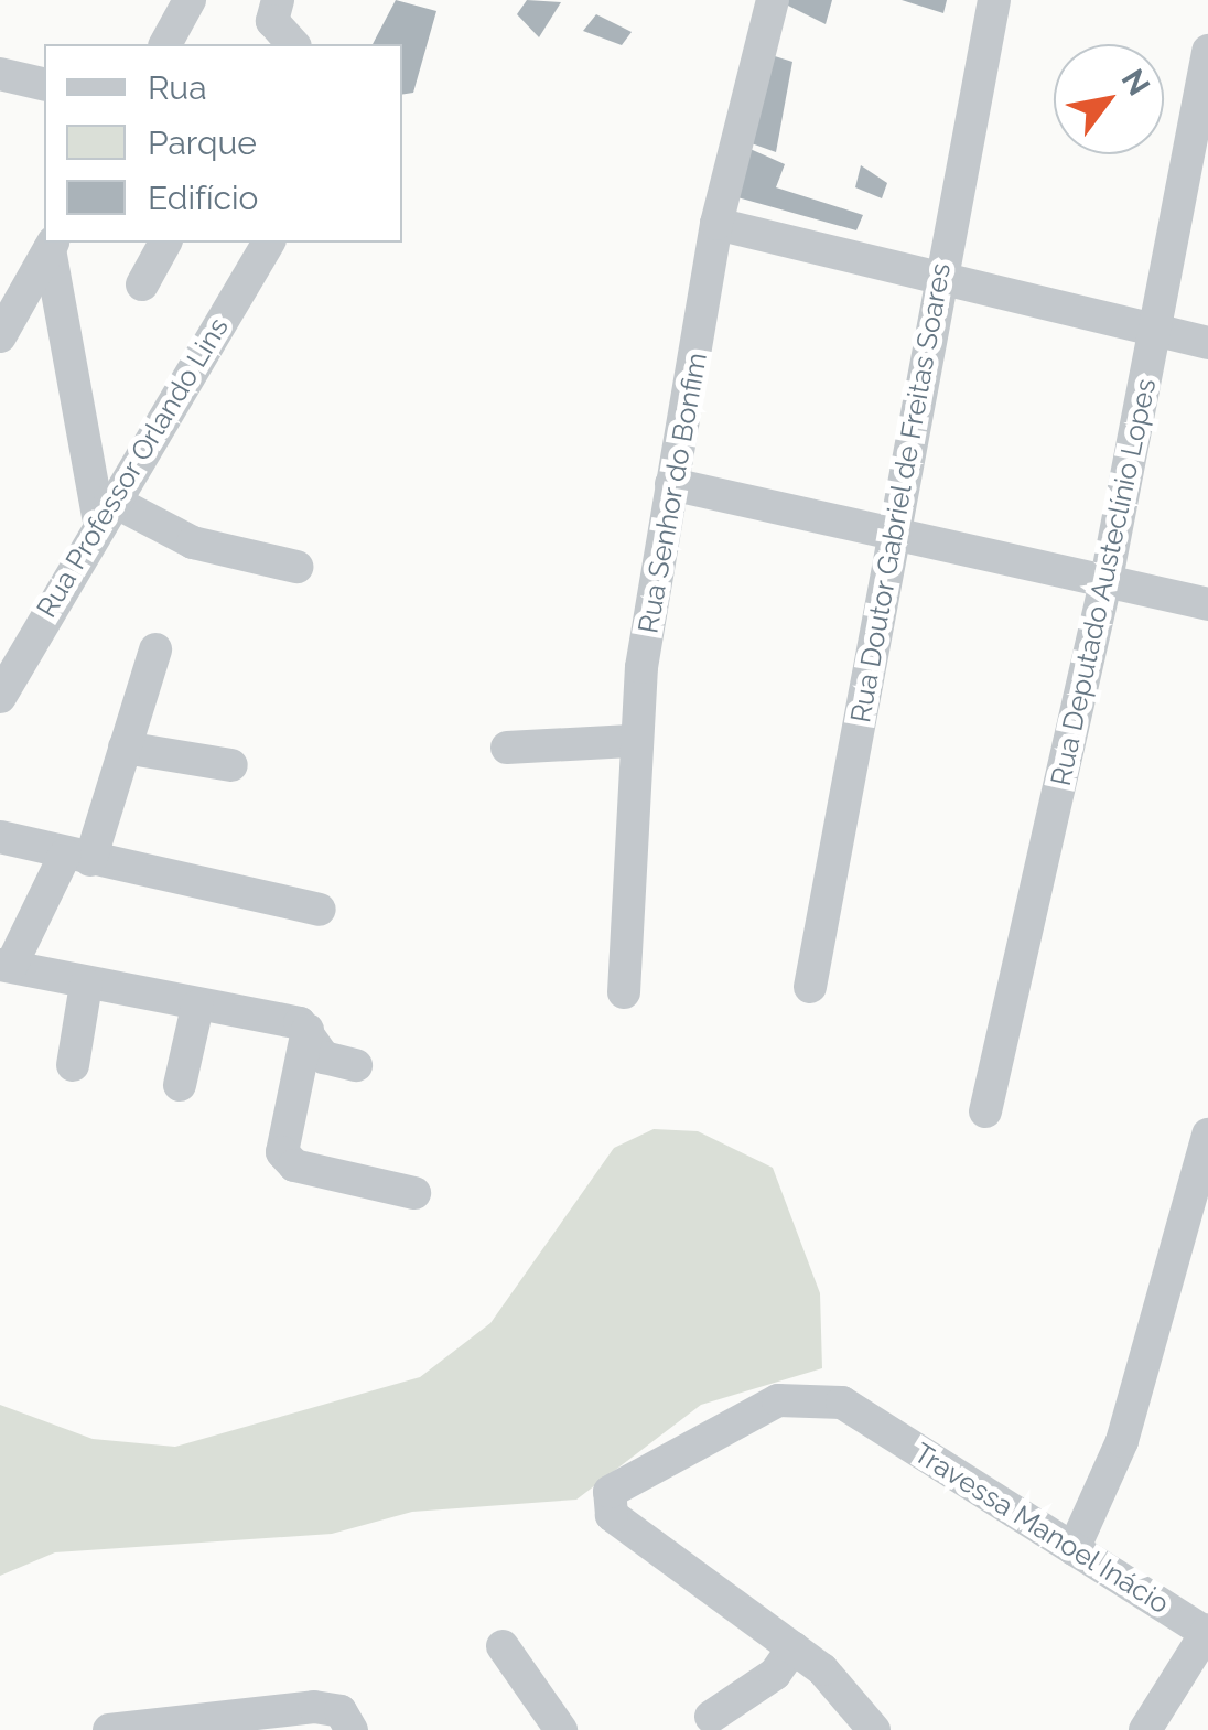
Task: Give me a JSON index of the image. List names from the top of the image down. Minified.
{"streets":{"street":["Rua Professor Orlando Lins","Rua Senhor do Bonfim","Rua Doutor Gabriel de Freitas Soares","Rua Deputado Austeclínio Lopes","Travessa Manoel Inácio"]},"legend":["Rua","Parque","Edifício"],"north":"top right"}
